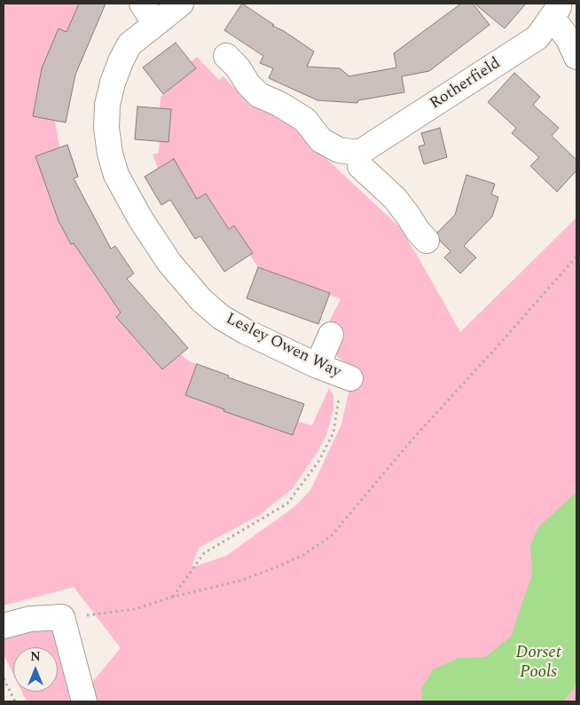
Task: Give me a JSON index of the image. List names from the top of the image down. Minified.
{"streets":{"street":["Rotherfield","Lesley Owen Way"]},"water":["Dorset Pools"],"north":"top"}
